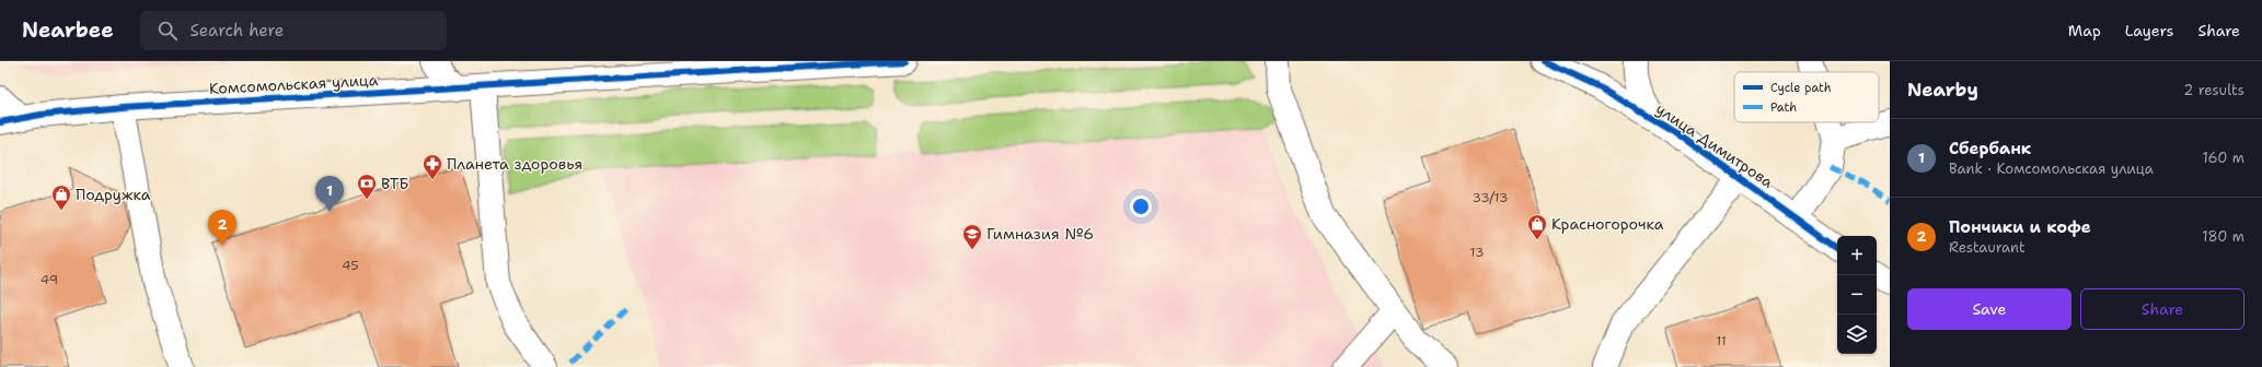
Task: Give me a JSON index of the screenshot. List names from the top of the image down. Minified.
{"streets":{"street":["Комсомольская улица","улица Димитрова"]},"places":{"pharmacy":["Планета здоровья"],"bank":["ВТБ"],"shop":["Подружка","Красногорочка"],"school or university":["Гимназия №6"]},"house_numbers":["33/13","13","45","49","11"],"legend":["Cycle path","Path"],"page":{"header":"Nearbee","search":"Search here","nav":["Map","Layers","Share"],"heading":["Nearby","2 results"],"list":[{"mark":"1","name":"Сбербанк","note":"Bank · Комсомольская улица","value":"160 m"},{"mark":"2","name":"Пончики и кофе","note":"Restaurant","value":"180 m"}],"pins":["1","2"],"map_buttons":["+","−"],"buttons":["Save","Share"]}}
